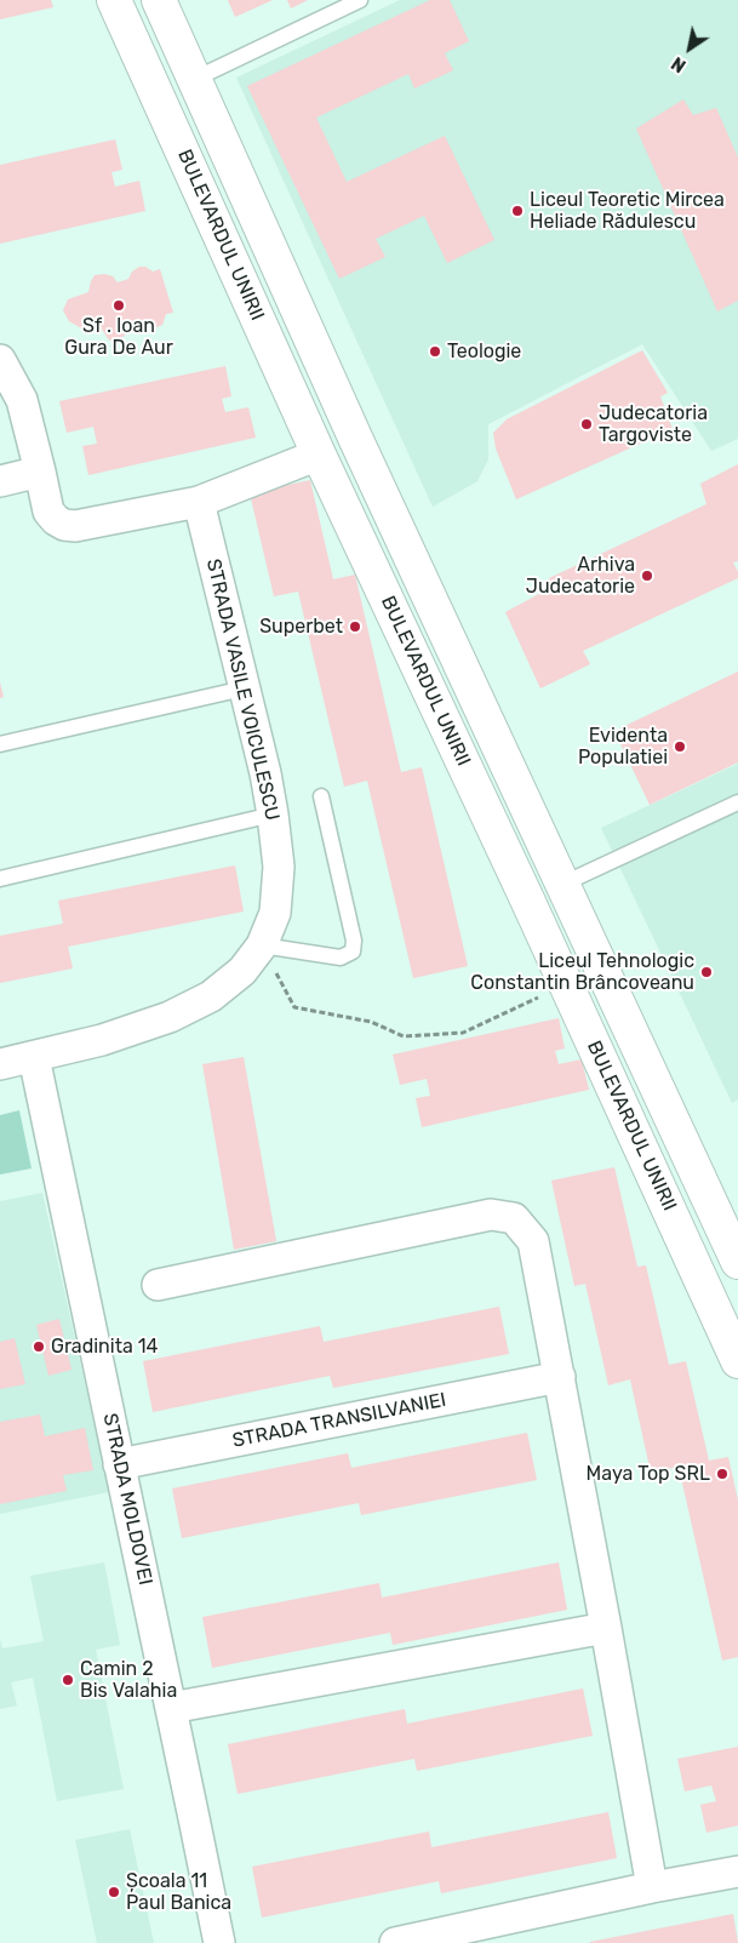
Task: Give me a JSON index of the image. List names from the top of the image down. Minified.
{"streets":{"main road":["BULEVARDUL UNIRII"],"street":["STRADA VASILE VOICULESCU","STRADA TRANSILVANIEI","STRADA MOLDOVEI"]},"crossings":[["STRADA VASILE VOICULESCU","STRADA MOLDOVEI"],["STRADA TRANSILVANIEI","STRADA MOLDOVEI"]],"places":["Liceul Teoretic Mircea Heliade Rădulescu","Sf . Ioan Gura De Aur","Teologie","Judecatoria Targoviste","Arhiva Judecatorie","Superbet","Evidenta Populatiei","Liceul Tehnologic Constantin Brâncoveanu","Gradinita 14","Maya Top SRL","Camin 2 Bis Valahia","Școala 11 Paul Banica"],"north":"bottom left"}
